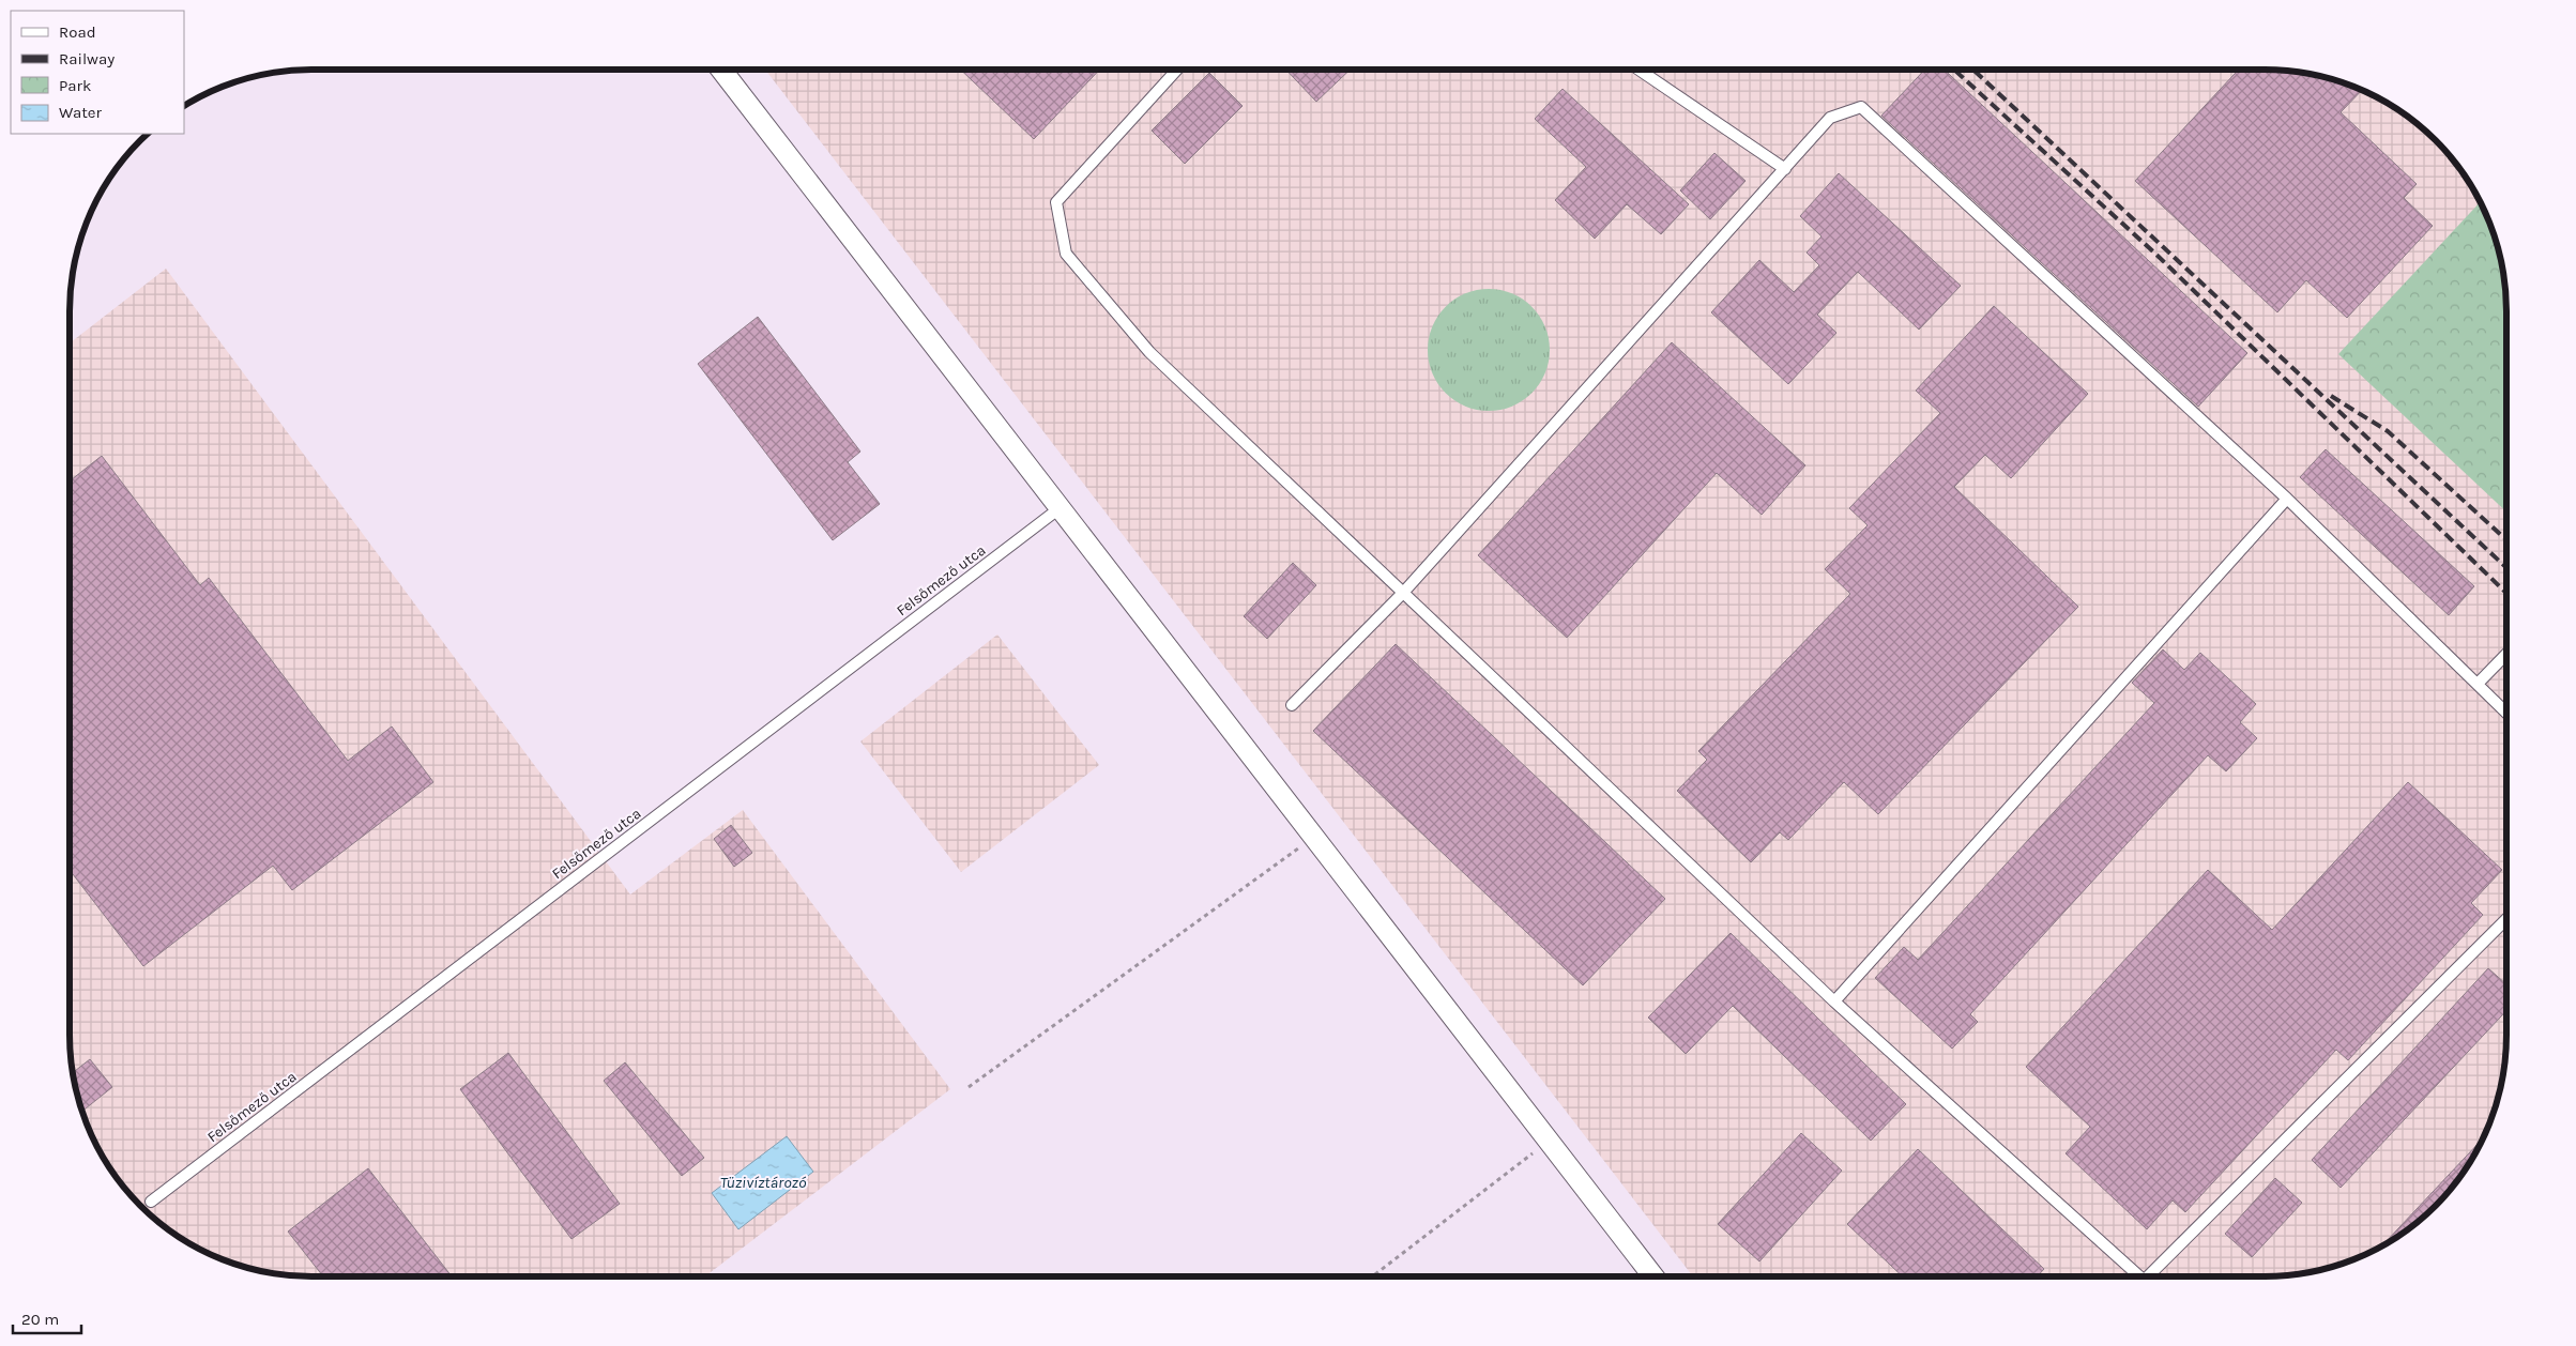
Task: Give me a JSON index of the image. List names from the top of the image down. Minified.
{"streets":{"lane":["Felsőmező utca"]},"water":["Tüzivíztározó"],"legend":["Road","Railway","Park","Water"],"scale_bar":"20 m"}
